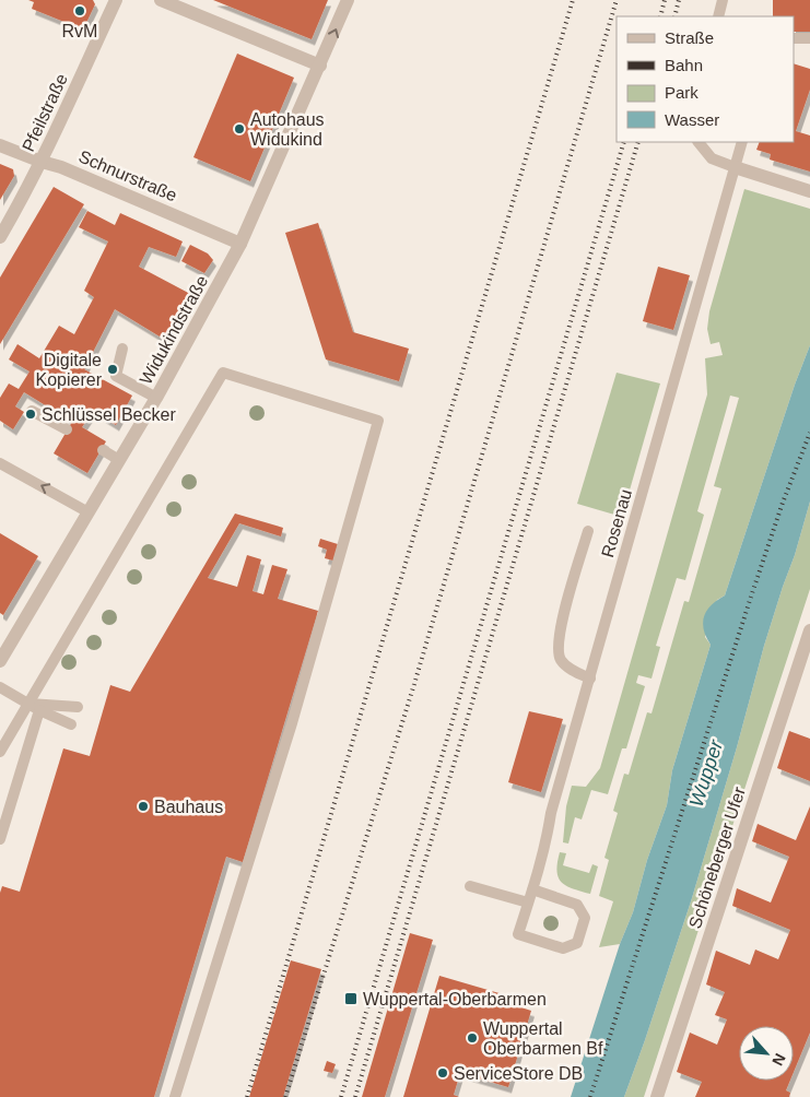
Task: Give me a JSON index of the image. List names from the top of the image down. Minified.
{"streets":{"street":["Pfeilstraße","Schnurstraße","Widukindstraße","Schöneberger Ufer"],"lane":["Rosenau"]},"crossings":[["Pfeilstraße","Schnurstraße"],["Schnurstraße","Widukindstraße"]],"water":["Wupper"],"places":{"other":["RvM","Autohaus Widukind","Digitale Kopierer","Schlüssel Becker","Bauhaus","Wuppertal Oberbarmen Bf","ServiceStore DB"],"transit":["Wuppertal-Oberbarmen"]},"legend":["Straße","Bahn","Park","Wasser"],"north":"bottom right"}
